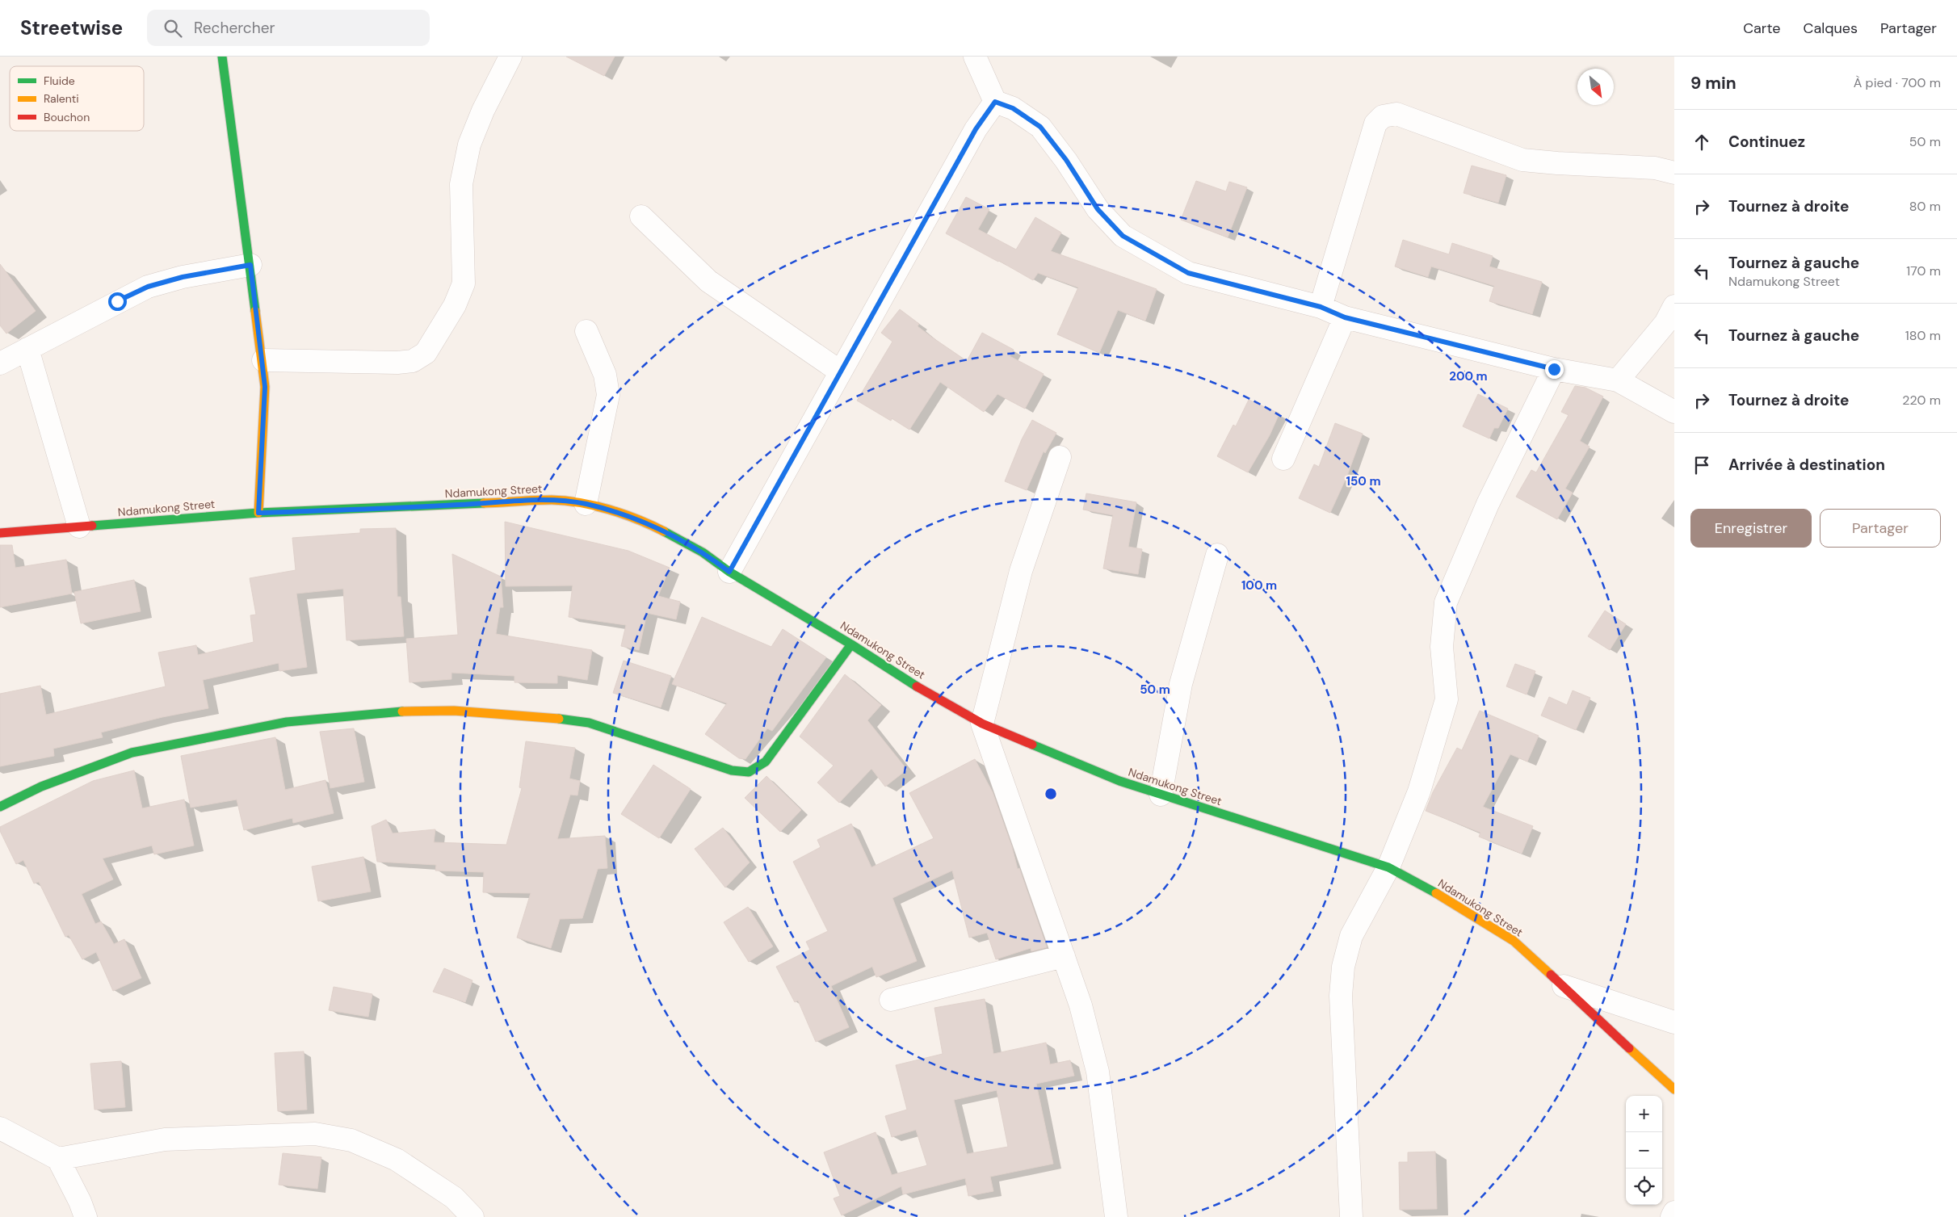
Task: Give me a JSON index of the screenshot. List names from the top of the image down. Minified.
{"streets":{"main road":["Ndamukong Street"]},"legend":["Fluide","Ralenti","Bouchon"],"north":"bottom right","page":{"header":"Streetwise","search":"Rechercher","nav":["Carte","Calques","Partager"],"heading":["9 min","À pied · 700 m"],"list":[["Continuez","50 m"],["Tournez à droite","80 m"],["Tournez à gauche","Ndamukong Street","170 m"],["Tournez à gauche","180 m"],["Tournez à droite","220 m"],"Arrivée à destination"],"buttons":["Enregistrer","Partager"],"map_buttons":["+","−"]},"rings":["200 m","150 m","100 m","50 m"]}
